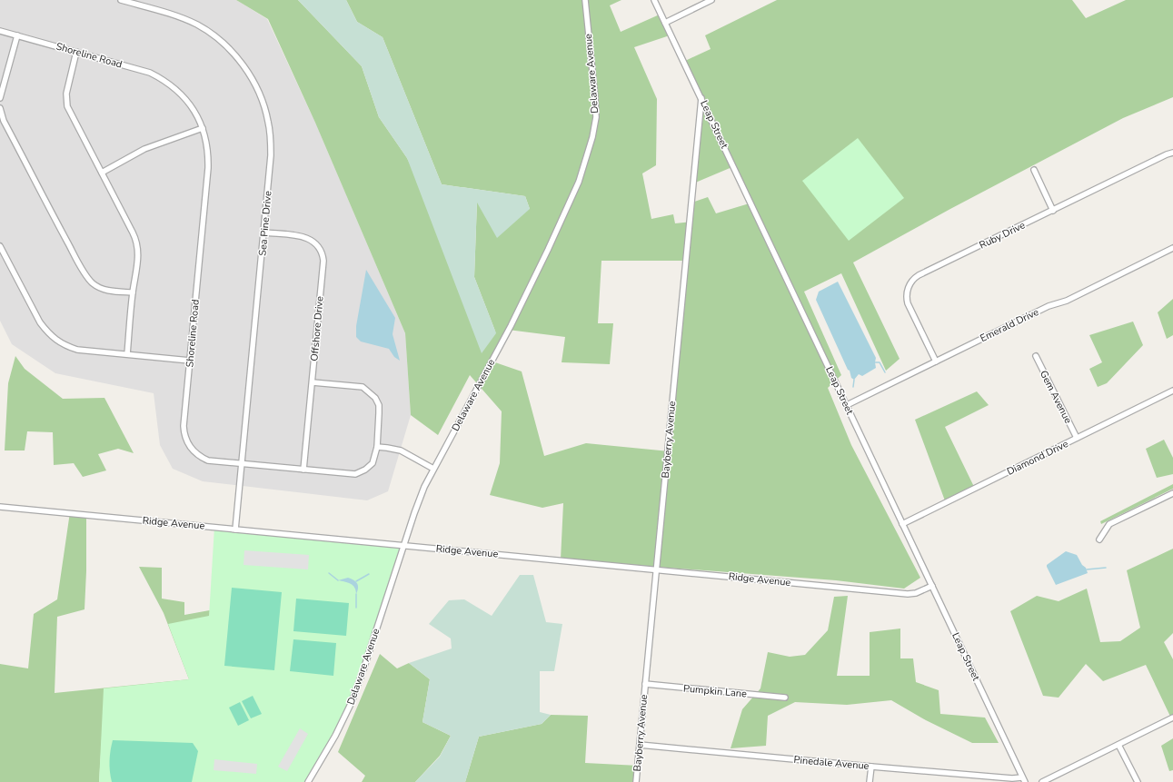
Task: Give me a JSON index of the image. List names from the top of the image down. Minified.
{"streets":{"street":["Shoreline Road","Delaware Avenue","Leap Street","Sea Pine Drive","Ruby Drive","Emerald Drive","Offshore Drive","Gem Avenue","Bayberry Avenue","Diamond Drive","Ridge Avenue","Pumpkin Lane","Pinedale Avenue"]},"crossings":[["Shoreline Road","Sea Pine Drive"],["Shoreline Road","Offshore Drive"],["Delaware Avenue","Ridge Avenue"],["Leap Street","Emerald Drive"],["Leap Street","Bayberry Avenue"],["Leap Street","Diamond Drive"],["Leap Street","Ridge Avenue"],["Leap Street","Pinedale Avenue"],["Sea Pine Drive","Offshore Drive"],["Sea Pine Drive","Ridge Avenue"],["Ruby Drive","Emerald Drive"],["Gem Avenue","Diamond Drive"],["Bayberry Avenue","Ridge Avenue"],["Bayberry Avenue","Pumpkin Lane"],["Bayberry Avenue","Pinedale Avenue"]]}
